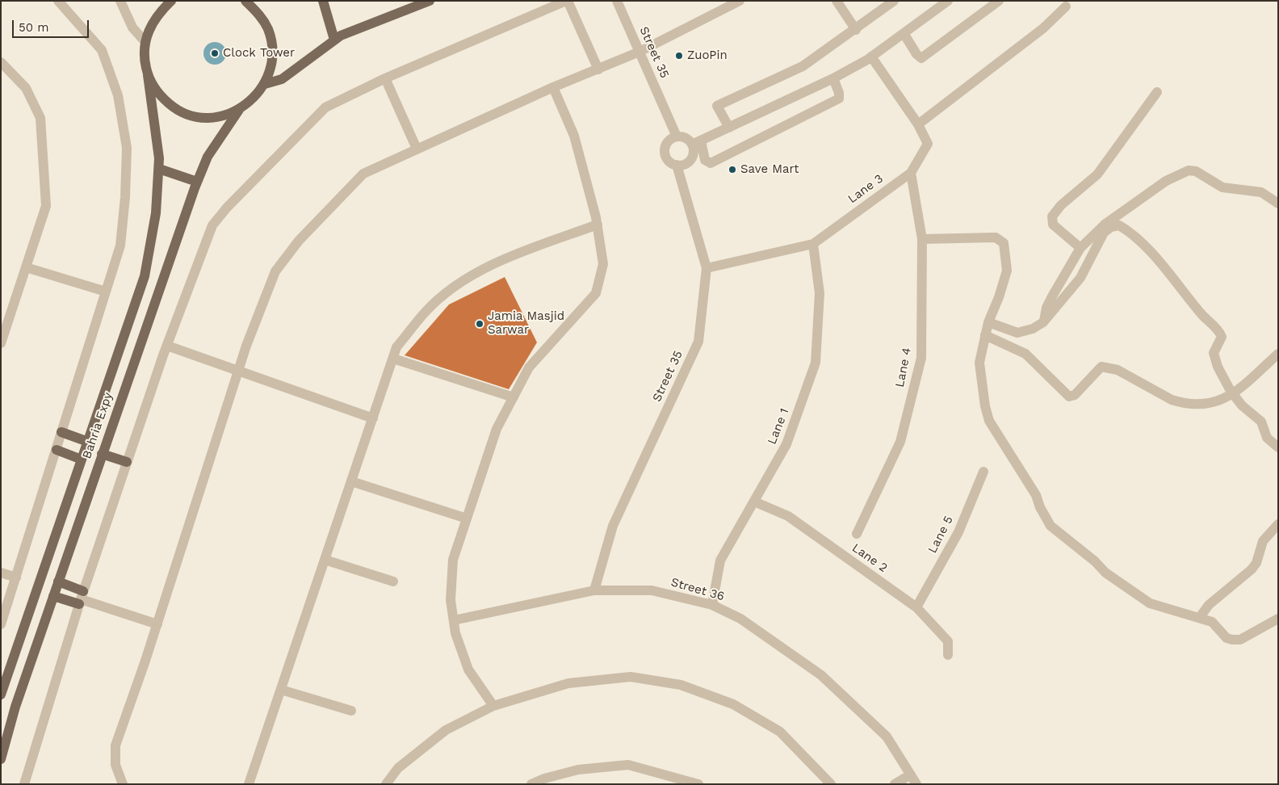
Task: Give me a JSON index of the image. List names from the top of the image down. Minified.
{"streets":{"main road":["Bahria Expy"],"street":["Street 35","Lane 3","Lane 4","Lane 1","Lane 5","Lane 2","Street 36"]},"crossings":[["Street 35","Lane 3"],["Street 35","Street 36"],["Lane 3","Lane 4"],["Lane 3","Lane 1"],["Lane 1","Lane 2"],["Lane 1","Street 36"],["Lane 5","Lane 2"]],"places":["Clock Tower","ZuoPin","Save Mart","Jamia Masjid Sarwar"],"scale_bar":"50 m"}
